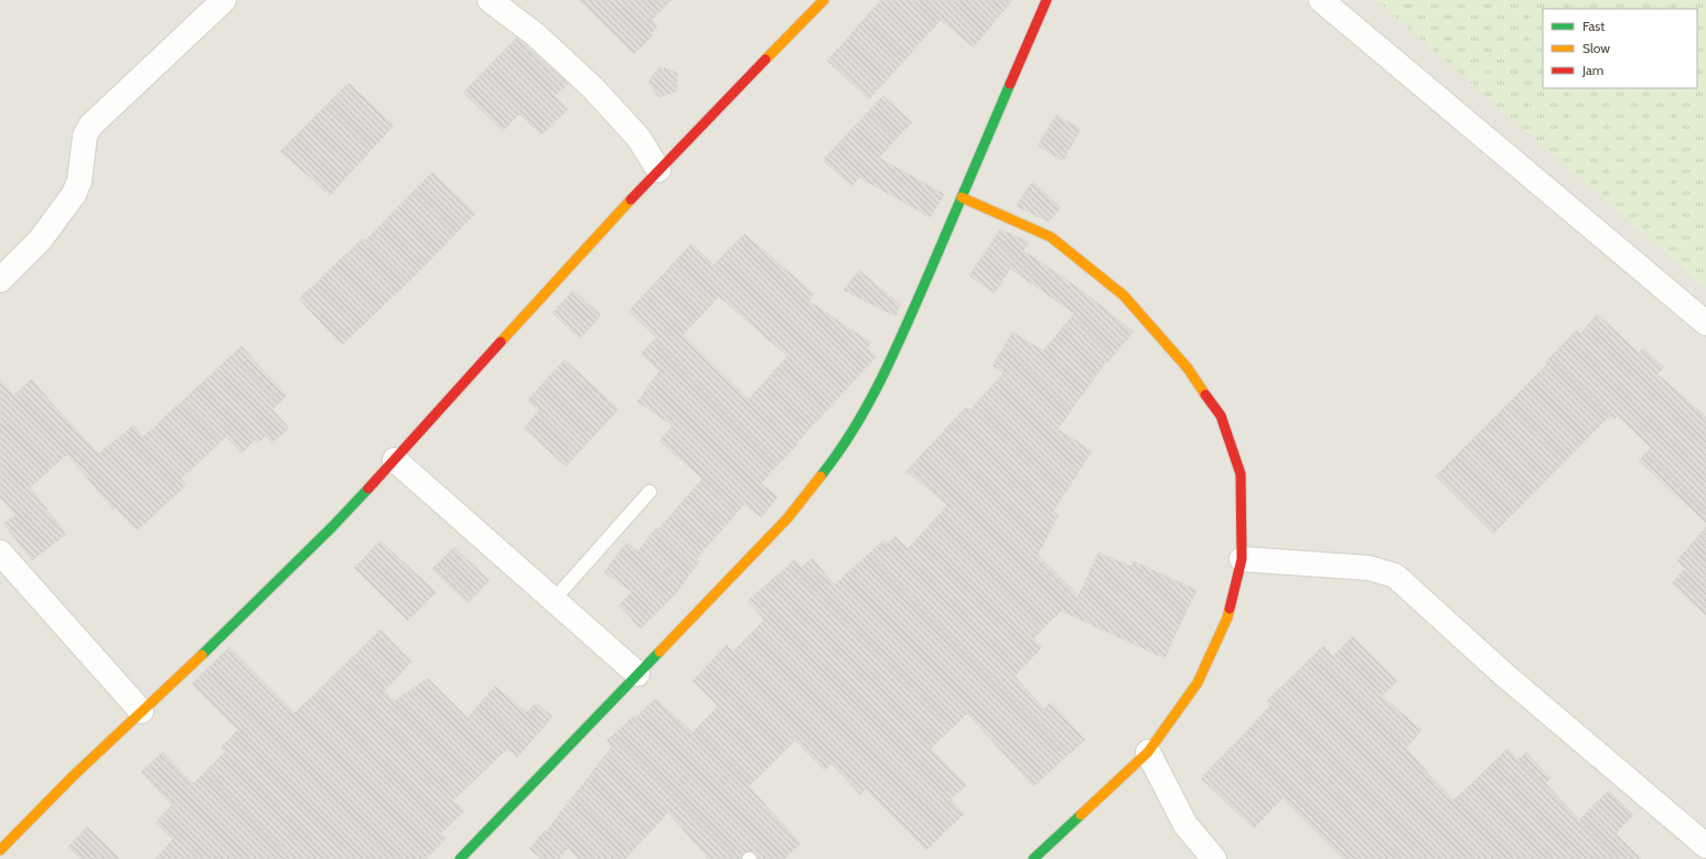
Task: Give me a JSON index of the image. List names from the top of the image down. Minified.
{"legend":["Fast","Slow","Jam"]}
